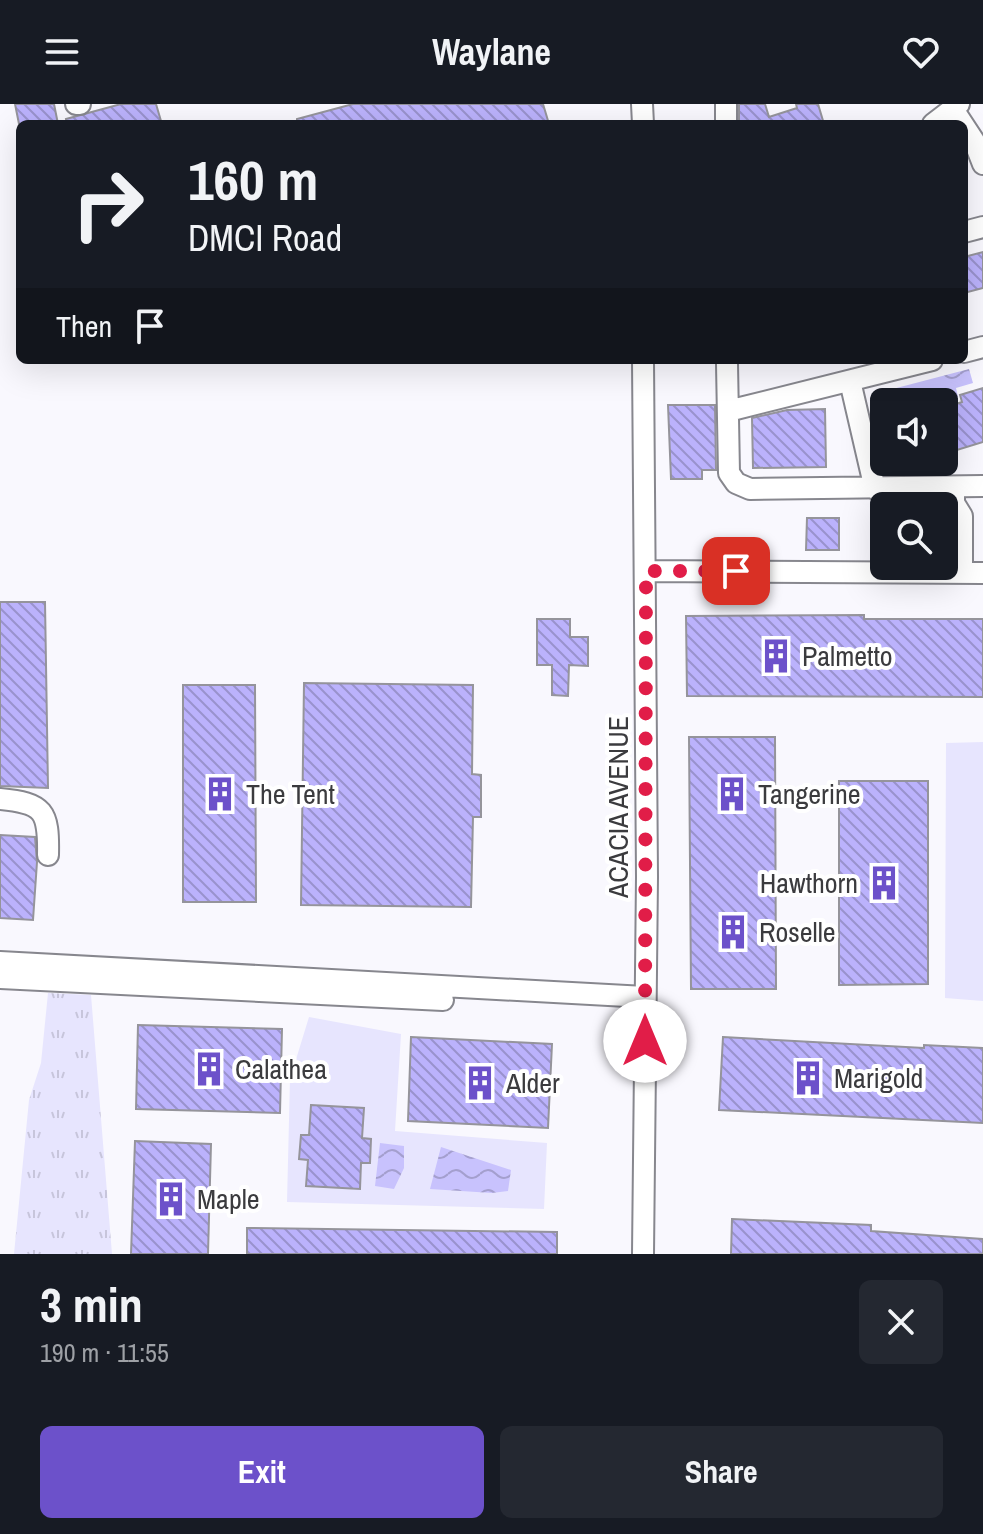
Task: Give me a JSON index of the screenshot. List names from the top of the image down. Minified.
{"streets":{"street":["ACACIA AVENUE"]},"places":{"building":["Palmetto","The Tent","Tangerine","Hawthorn","Roselle","Calathea","Marigold","Alder","Maple"]},"page":{"header":"Waylane","turn":["160 m","DMCI Road"],"then":"Then","heading":["3 min","190 m · 11:55"],"buttons":["Exit","Share"]}}
